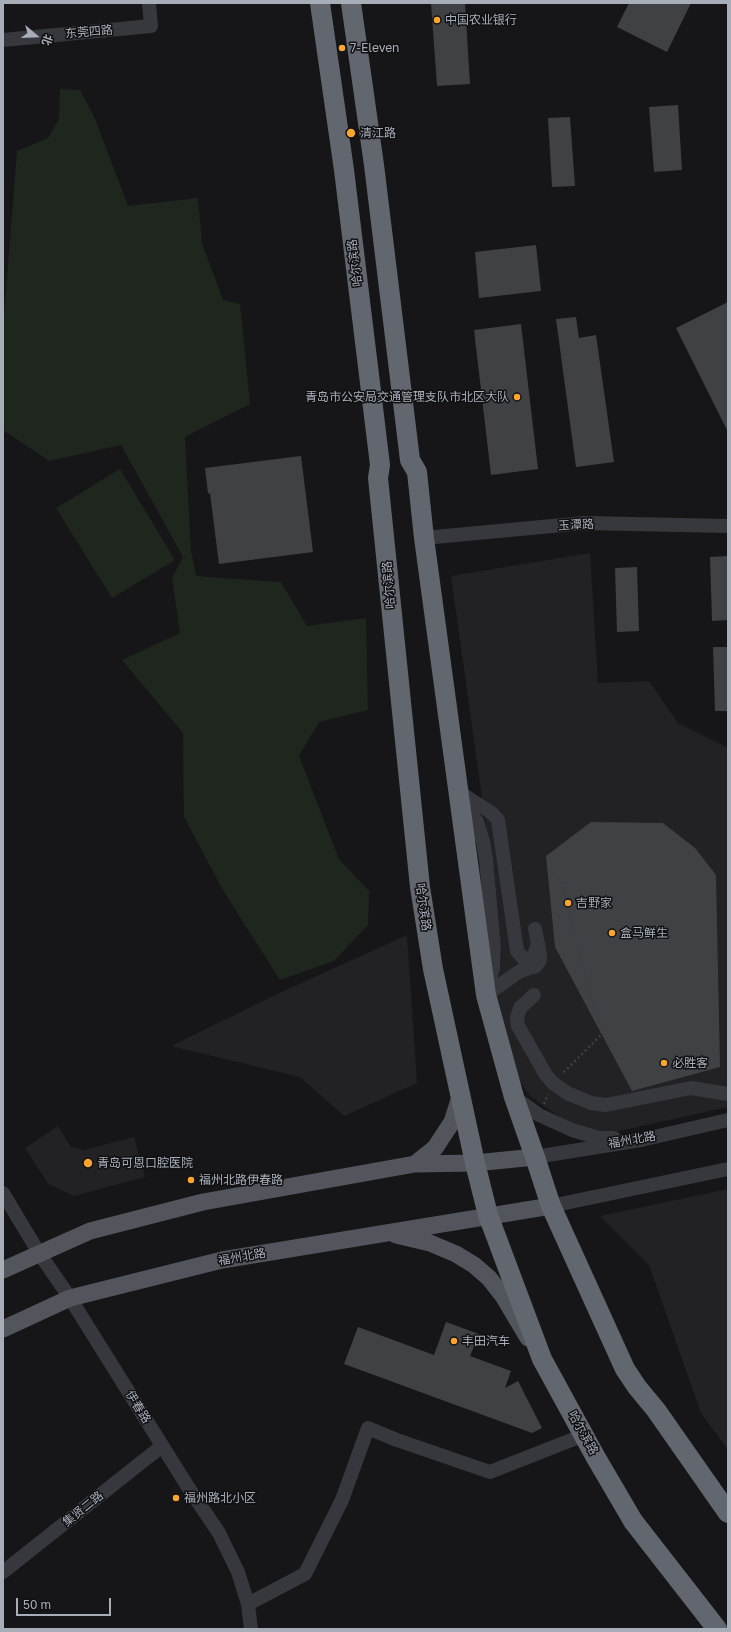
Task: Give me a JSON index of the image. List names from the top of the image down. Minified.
{"streets":{"highway":["哈尔滨路"],"main road":["福州北路"],"street":["东莞四路","玉潭路","伊春路","集贤二路"]},"crossings":[["哈尔滨路","福州北路"],["福州北路","伊春路"],["伊春路","集贤二路"]],"places":["中国农业银行","7-Eleven","清江路","青岛市公安局交通管理支队市北区大队","吉野家","盒马鲜生","必胜客","青岛可恩口腔医院","福州北路伊春路","丰田汽车","福州路北小区"],"scale_bar":"50 m","north":"right"}
